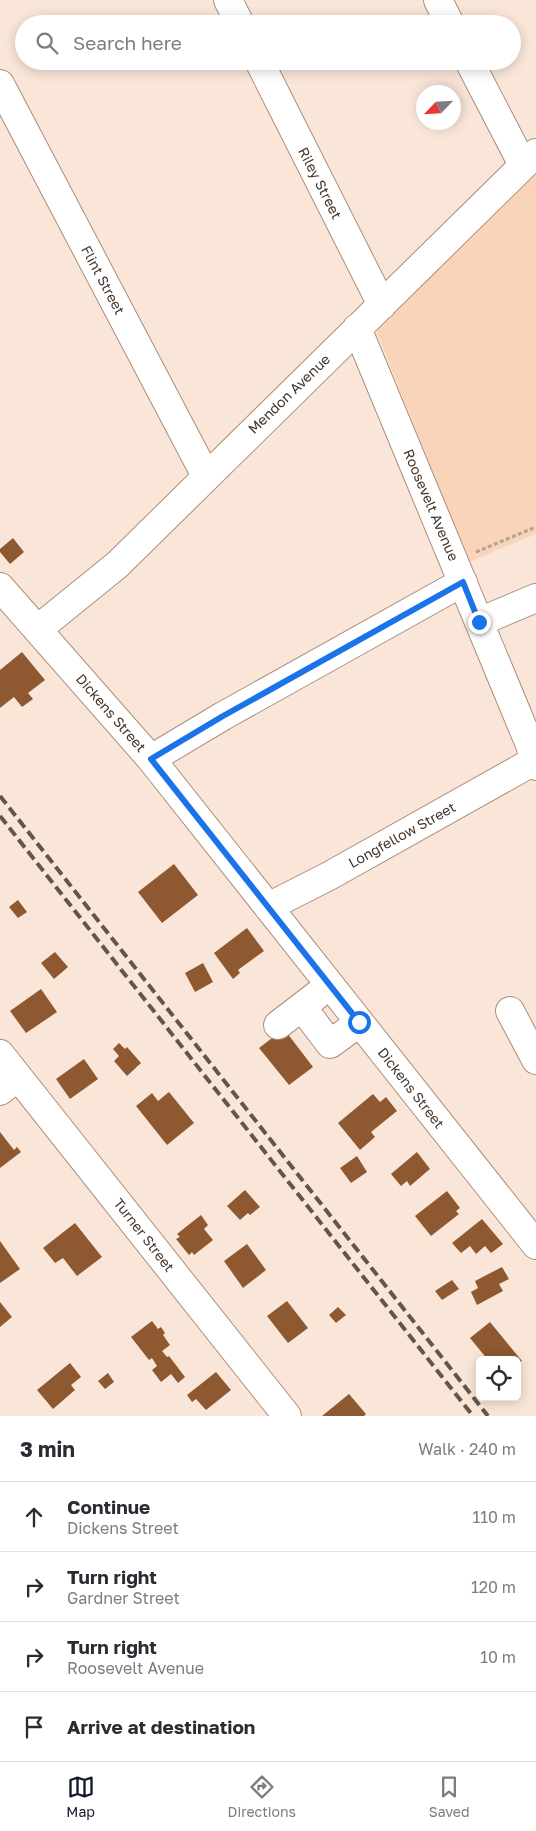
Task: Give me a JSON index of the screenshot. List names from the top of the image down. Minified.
{"streets":{"street":["Riley Street","Flint Street","Mendon Avenue","Roosevelt Avenue","Dickens Street","Longfellow Street","Turner Street"]},"crossings":[["Riley Street","Mendon Avenue"],["Flint Street","Mendon Avenue"],["Mendon Avenue","Roosevelt Avenue"],["Mendon Avenue","Dickens Street"],["Roosevelt Avenue","Longfellow Street"],["Dickens Street","Longfellow Street"]],"north":"bottom left","page":{"search":"Search here","heading":["3 min","Walk · 240 m"],"list":[["Continue","Dickens Street","110 m"],["Turn right","Gardner Street","120 m"],["Turn right","Roosevelt Avenue","10 m"],"Arrive at destination"],"nav":["Map","Directions","Saved"]}}
